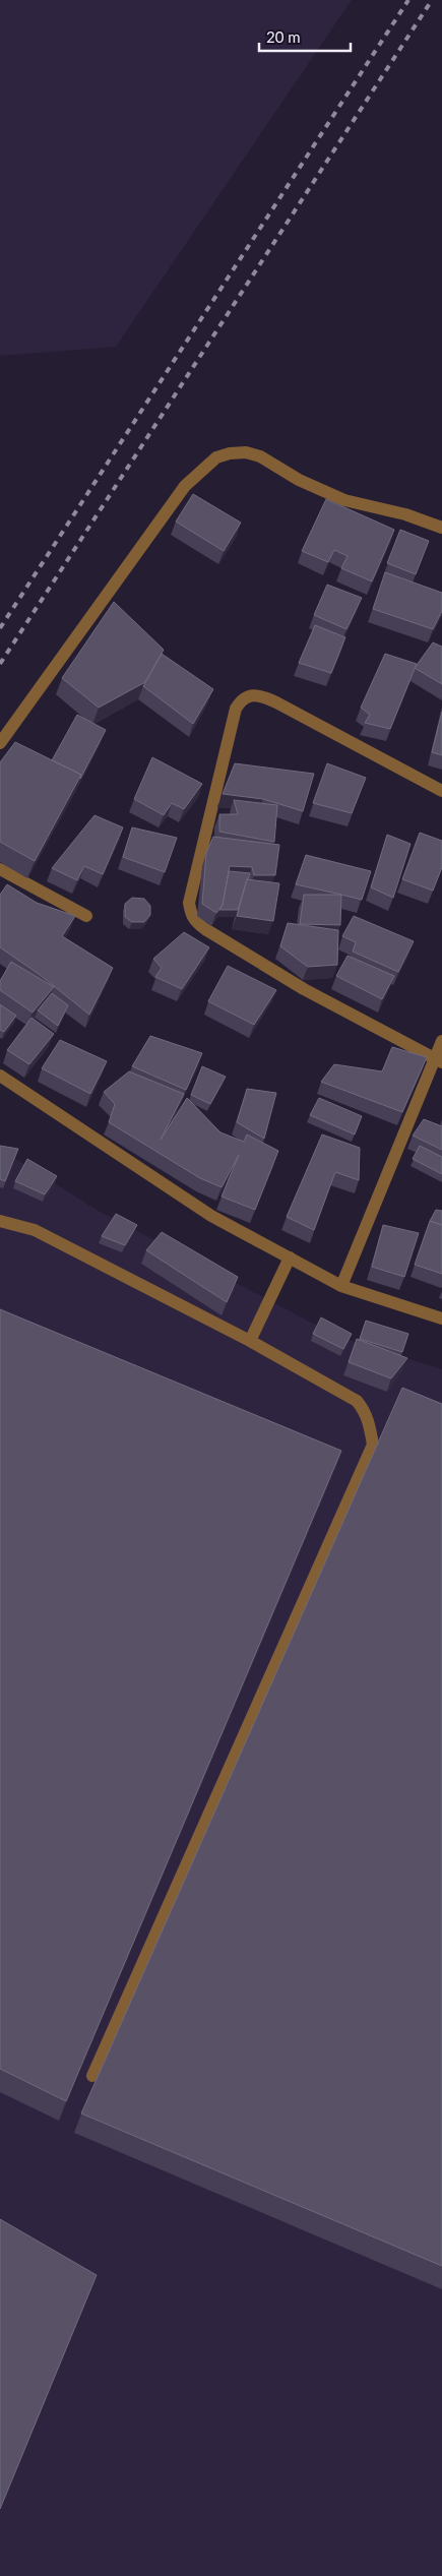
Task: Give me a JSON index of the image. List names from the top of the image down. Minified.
{"scale_bar":"20 m"}
